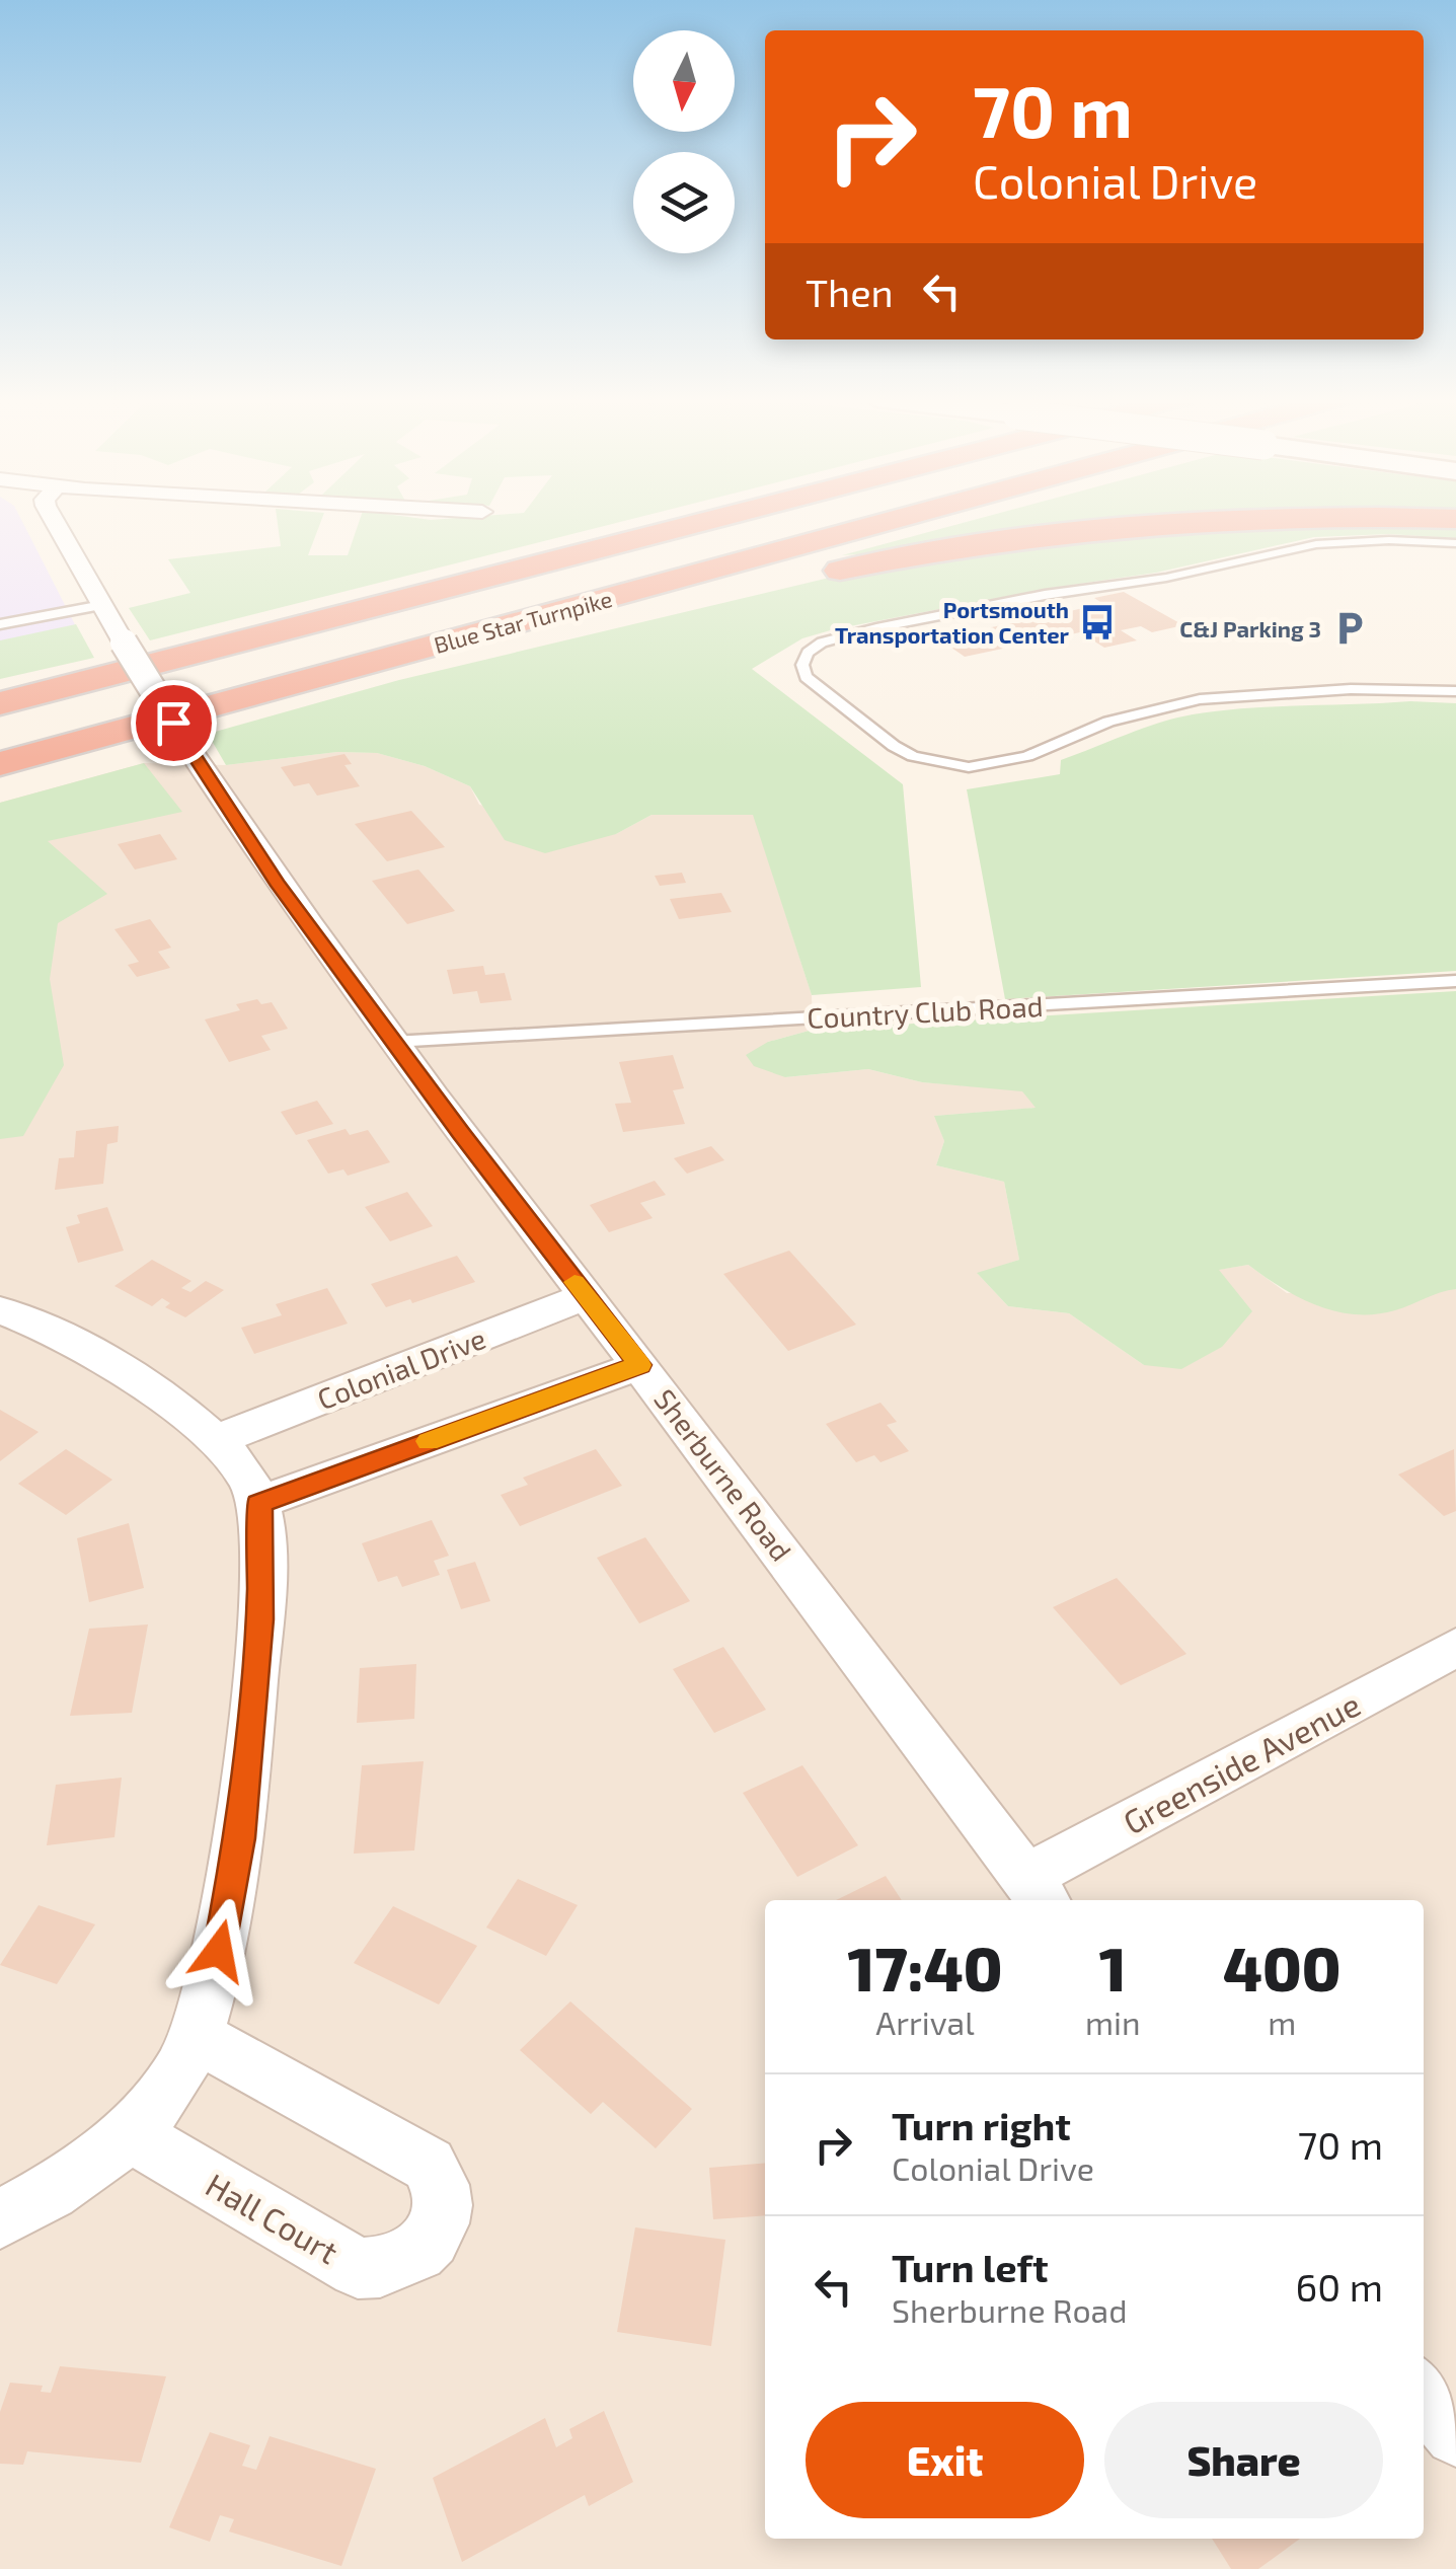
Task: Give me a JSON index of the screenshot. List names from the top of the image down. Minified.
{"streets":{"highway":["Blue Star Turnpike"],"street":["Colonial Drive","Sherburne Road","Greenside Avenue","Hall Court"],"lane":["Country Club Road"]},"crossings":[["Country Club Road","Sherburne Road"],["Colonial Drive","Sherburne Road"],["Sherburne Road","Greenside Avenue"]],"places":{"bus stop":["Portsmouth Transportation Center"],"parking":["C&J Parking 3"]},"north":"bottom","page":{"turn":["70 m","Colonial Drive"],"then":"Then","eta":["17:40","Arrival","1","min","400","m"],"list":[{"name":"Turn right","note":"Colonial Drive","value":"70 m"},{"name":"Turn left","note":"Sherburne Road","value":"60 m"}],"buttons":["Exit","Share"]}}
